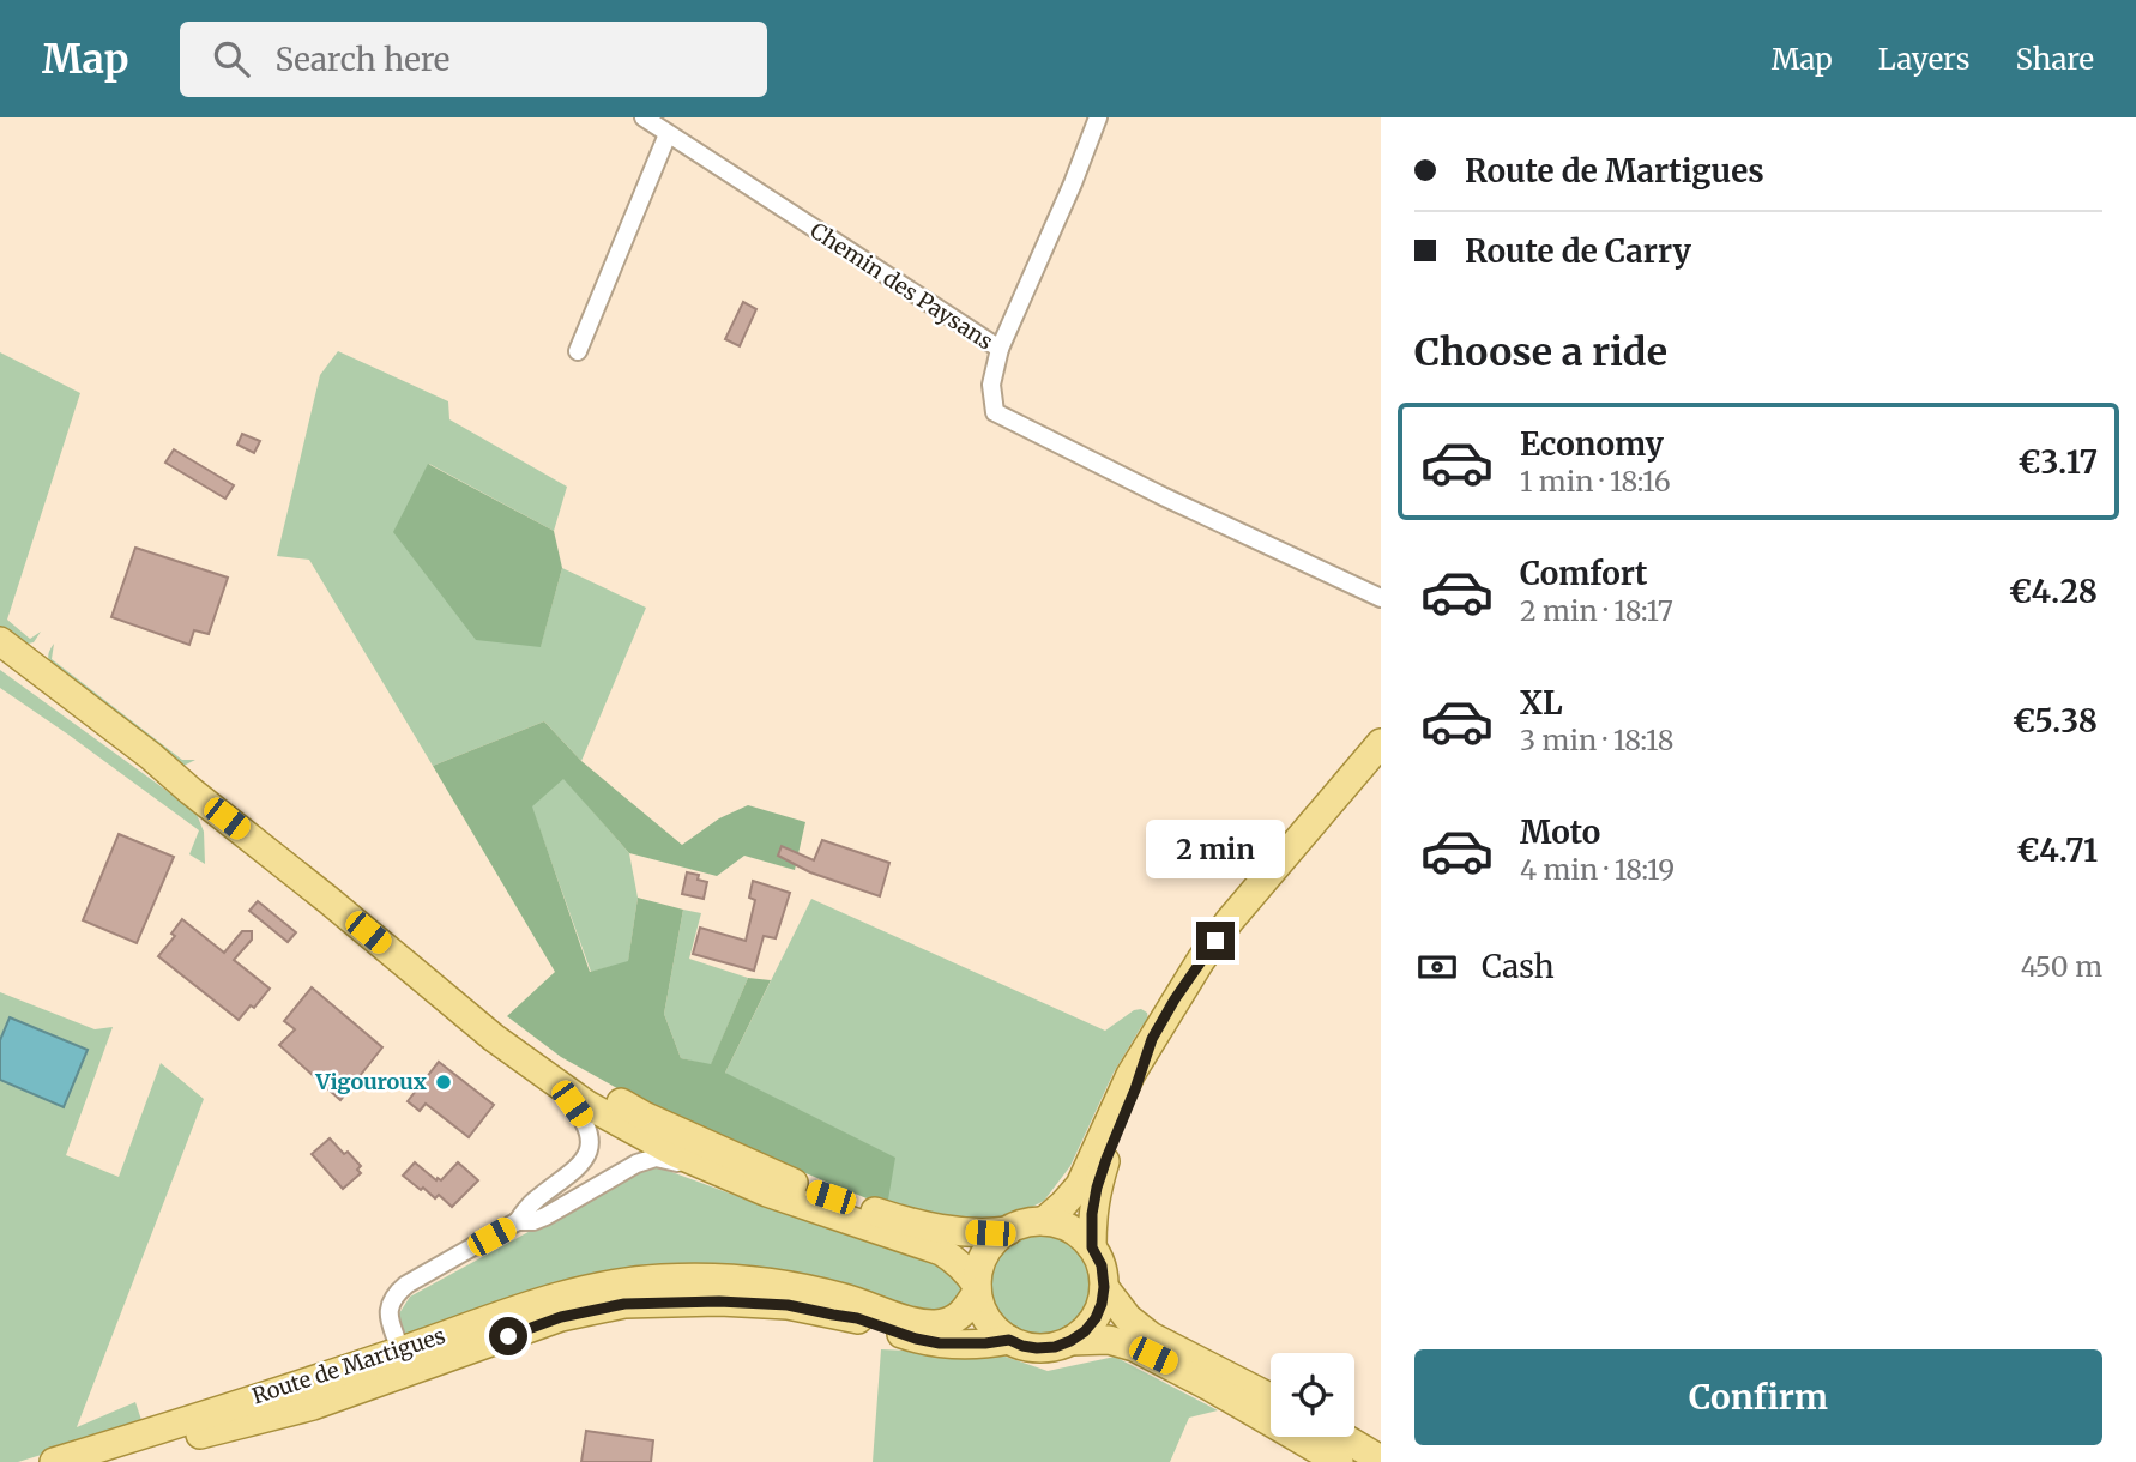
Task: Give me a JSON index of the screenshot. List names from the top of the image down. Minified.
{"streets":{"main road":["Route de Martigues"],"street":["Chemin des Paysans"]},"places":["Vigouroux"],"page":{"header":"Map","search":"Search here","nav":["Map","Layers","Share"],"banner":["Route de Martigues","Route de Carry"],"heading":"Choose a ride","list":[{"name":"Economy","note":"1 min · 18:16","value":"€3.17"},{"name":"Comfort","note":"2 min · 18:17","value":"€4.28"},{"name":"XL","note":"3 min · 18:18","value":"€5.38"},{"name":"Moto","note":"4 min · 18:19","value":"€4.71"}],"bubble":"2 min","pay":["Cash","450 m"],"buttons":"Confirm"}}
